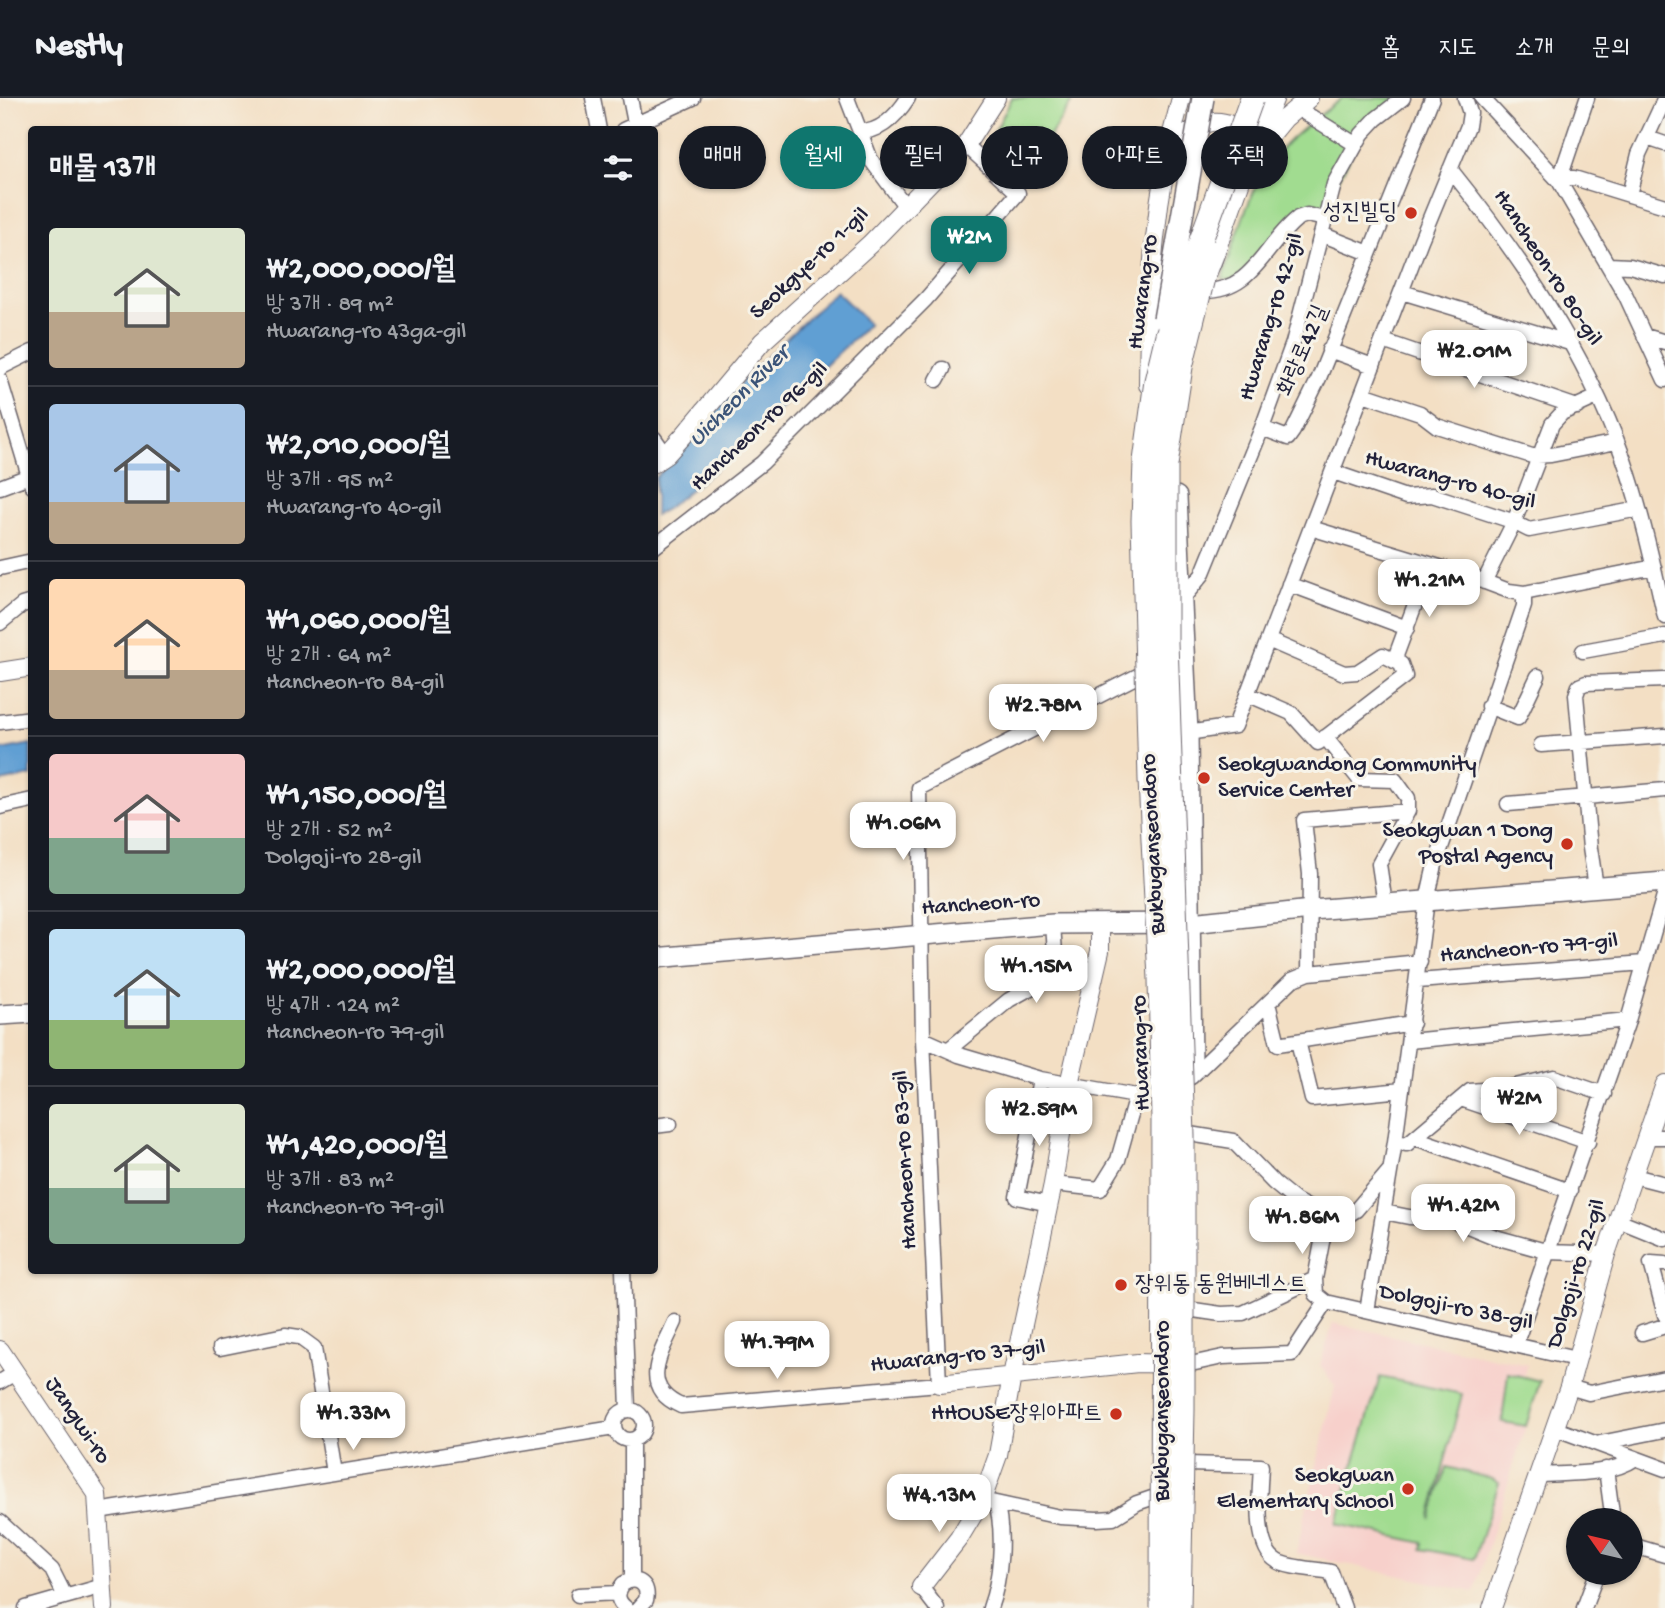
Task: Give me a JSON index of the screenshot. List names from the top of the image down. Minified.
{"streets":{"highway":["Bukbuganseondoro"],"main road":["Hwarang-ro","Hancheon-ro"],"street":["Seokgye-ro 1-gil","Hancheon-ro 80-gil","Hwarang-ro 42-gil","화랑로42길","Hancheon-ro 96-gil","Hwarang-ro 40-gil","Hancheon-ro 79-gil","Hancheon-ro 83-gil","Dolgoji-ro 22-gil","Dolgoji-ro 38-gil","Hwarang-ro 37-gil","Jangwi-ro"]},"crossings":[["Hancheon-ro 80-gil","Hwarang-ro 40-gil"],["Hwarang-ro","Hwarang-ro 42-gil"],["Hwarang-ro","Hwarang-ro 40-gil"],["Hwarang-ro","Hancheon-ro"],["Hwarang-ro","Hancheon-ro 83-gil"],["Hwarang-ro","Hwarang-ro 37-gil"],["Hwarang-ro 42-gil","화랑로42길"],["Hancheon-ro","Hancheon-ro 83-gil"],["Hancheon-ro 79-gil","Dolgoji-ro 38-gil"],["Hancheon-ro 83-gil","Hwarang-ro 37-gil"],["Dolgoji-ro 22-gil","Dolgoji-ro 38-gil"]],"water":["Uicheon River"],"places":["성진빌딩","Seokgwandong Community Service Center","Seokgwan 1 Dong Postal Agency","장위동 동원베네스트","HHOUSE장위아파트","Seokgwan Elementary School"],"north":"top left","page":{"header":"Nestly","nav":["홈","지도","소개","문의"],"chip":["매매","월세","필터","신규","아파트","주택"],"heading":"매물 13개","list":[{"name":"₩2,000,000/월","note":"방 3개 · 89 m² · Hwarang-ro 43ga-gil"},{"name":"₩2,010,000/월","note":"방 3개 · 95 m² · Hwarang-ro 40-gil"},{"name":"₩1,060,000/월","note":"방 2개 · 64 m² · Hancheon-ro 84-gil"},{"name":"₩1,150,000/월","note":"방 2개 · 52 m² · Dolgoji-ro 28-gil"},{"name":"₩2,000,000/월","note":"방 4개 · 124 m² · Hancheon-ro 79-gil"},{"name":"₩1,420,000/월","note":"방 3개 · 83 m² · Hancheon-ro 79-gil"}],"price":["₩2M","₩2.01M","₩1.21M","₩2.78M","₩1.06M","₩1.15M","₩2M","₩2.59M","₩1.42M","₩1.86M","₩1.79M","₩1.33M","₩4.13M"]}}
